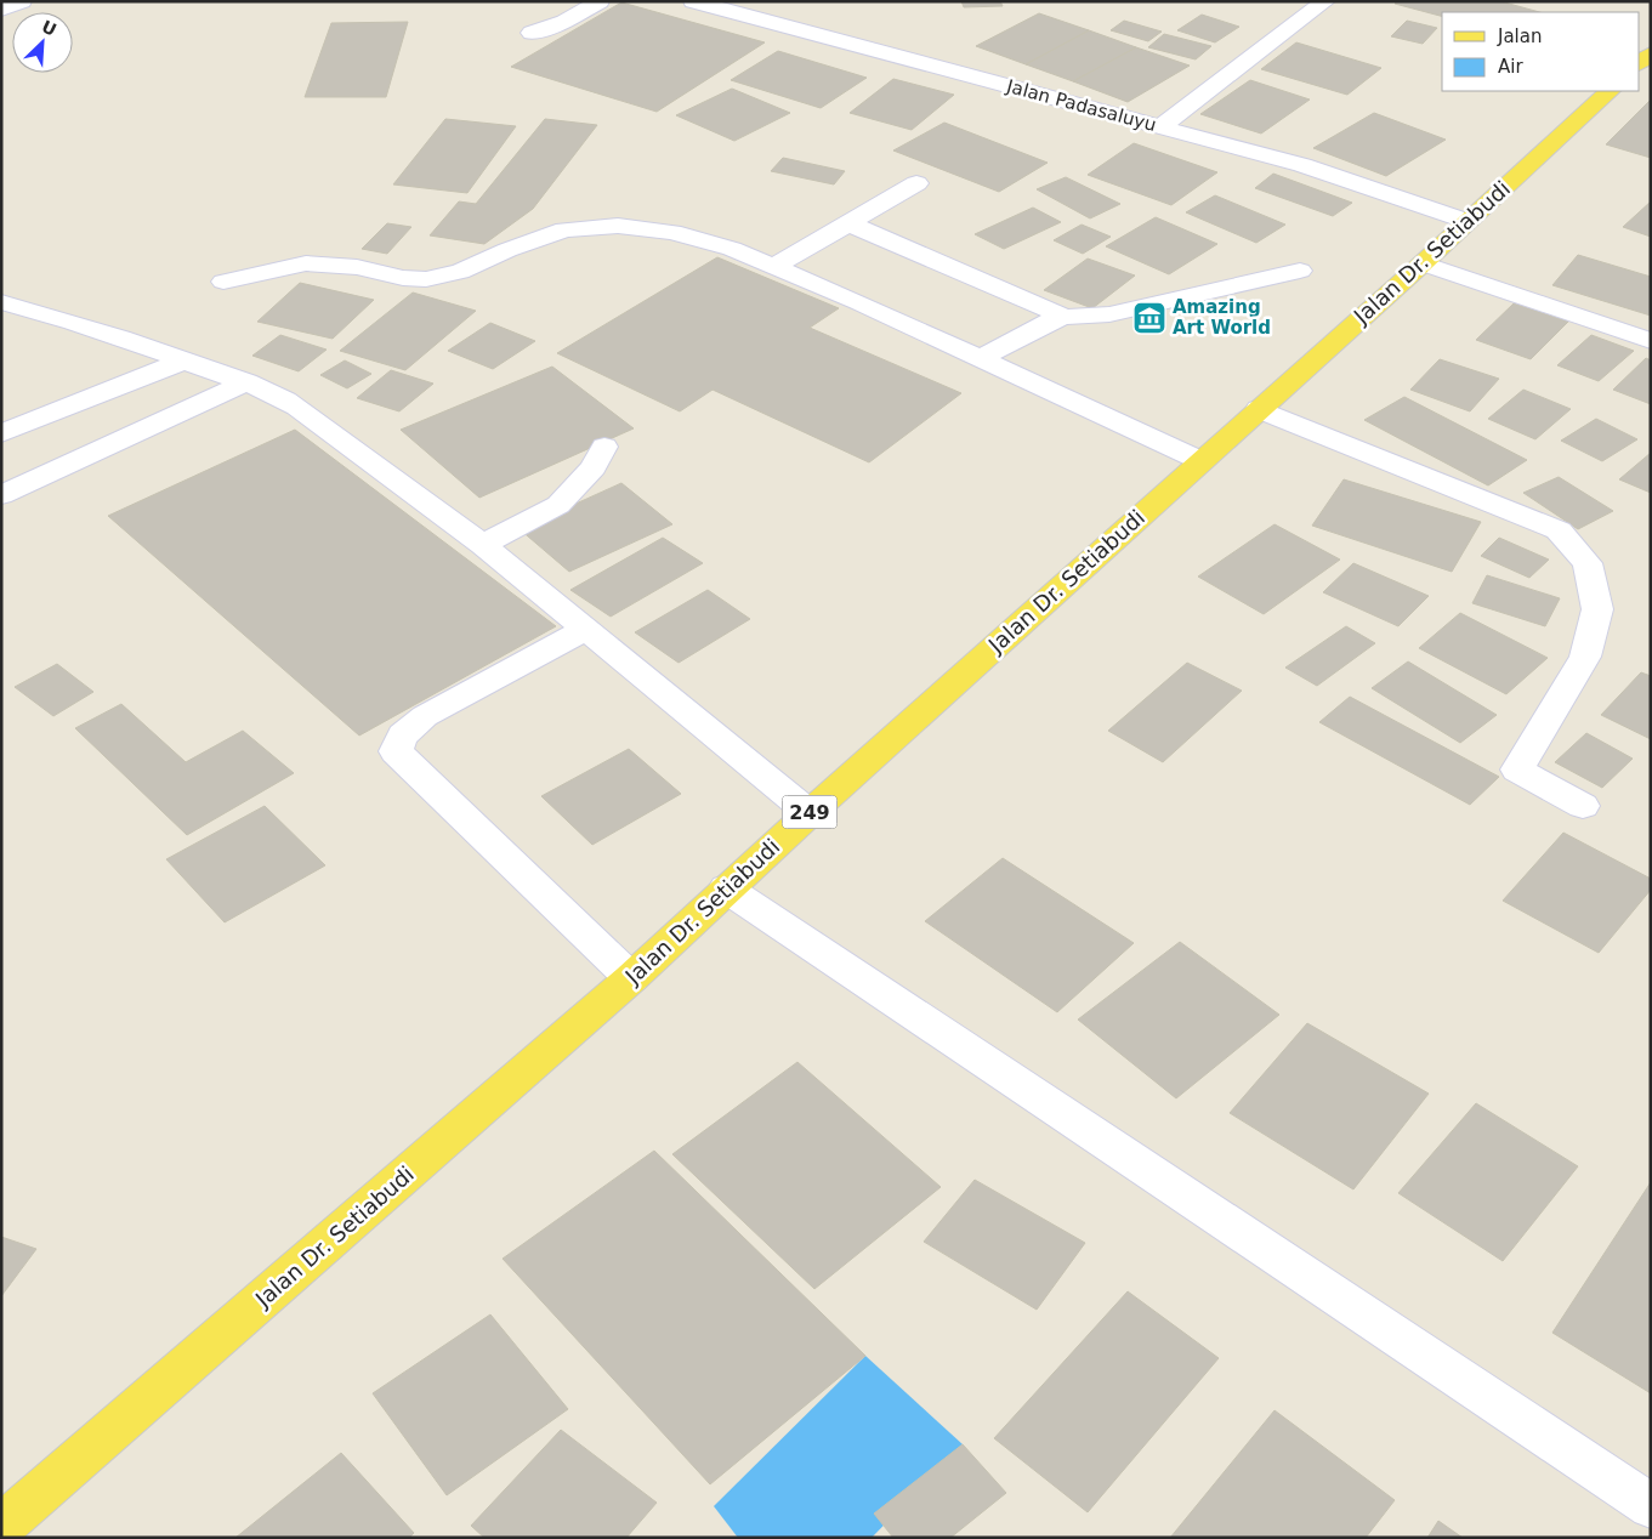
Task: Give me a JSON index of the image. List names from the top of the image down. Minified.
{"streets":{"main road":["Jalan Dr. Setiabudi","249"],"street":["Jalan Padasaluyu"]},"crossings":[["Jalan Padasaluyu","Jalan Dr. Setiabudi"]],"places":{"museum":["Amazing Art World"]},"legend":["Jalan","Air"],"north":"top right"}
